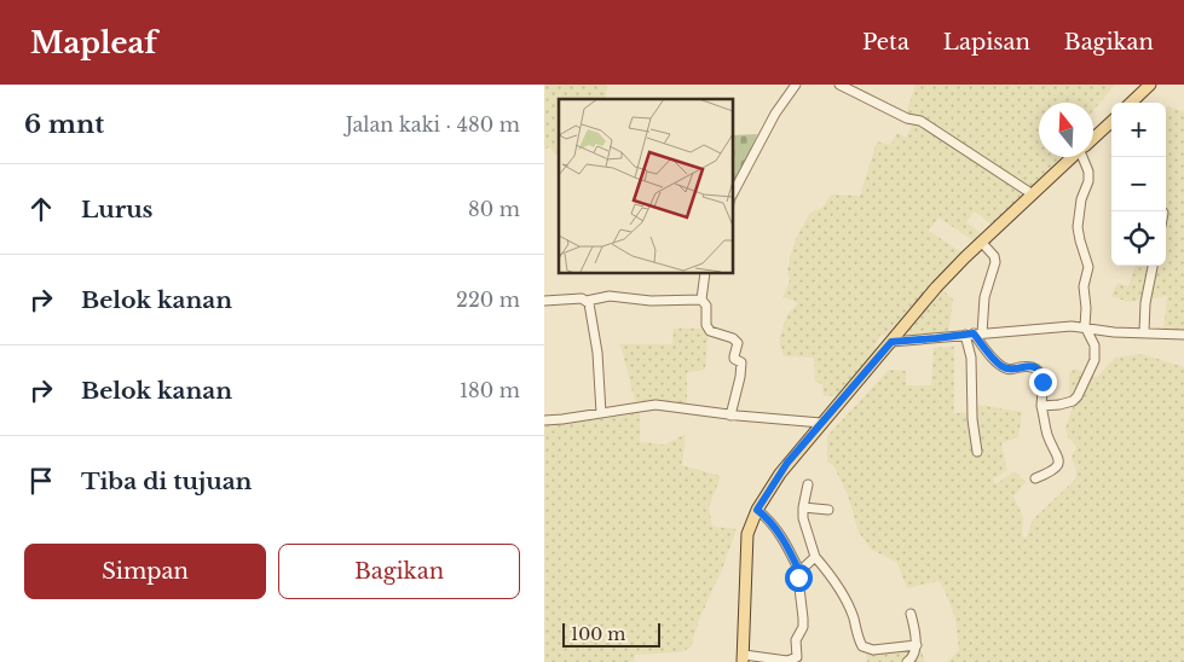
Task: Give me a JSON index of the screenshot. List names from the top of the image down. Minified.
{"scale_bar":"100 m","north":"top","page":{"header":"Mapleaf","nav":["Peta","Lapisan","Bagikan"],"heading":["6 mnt","Jalan kaki · 480 m"],"map_buttons":["+","−"],"list":[["Lurus","80 m"],["Belok kanan","220 m"],["Belok kanan","180 m"],"Tiba di tujuan"],"buttons":["Simpan","Bagikan"],"scale":"100 m"}}
